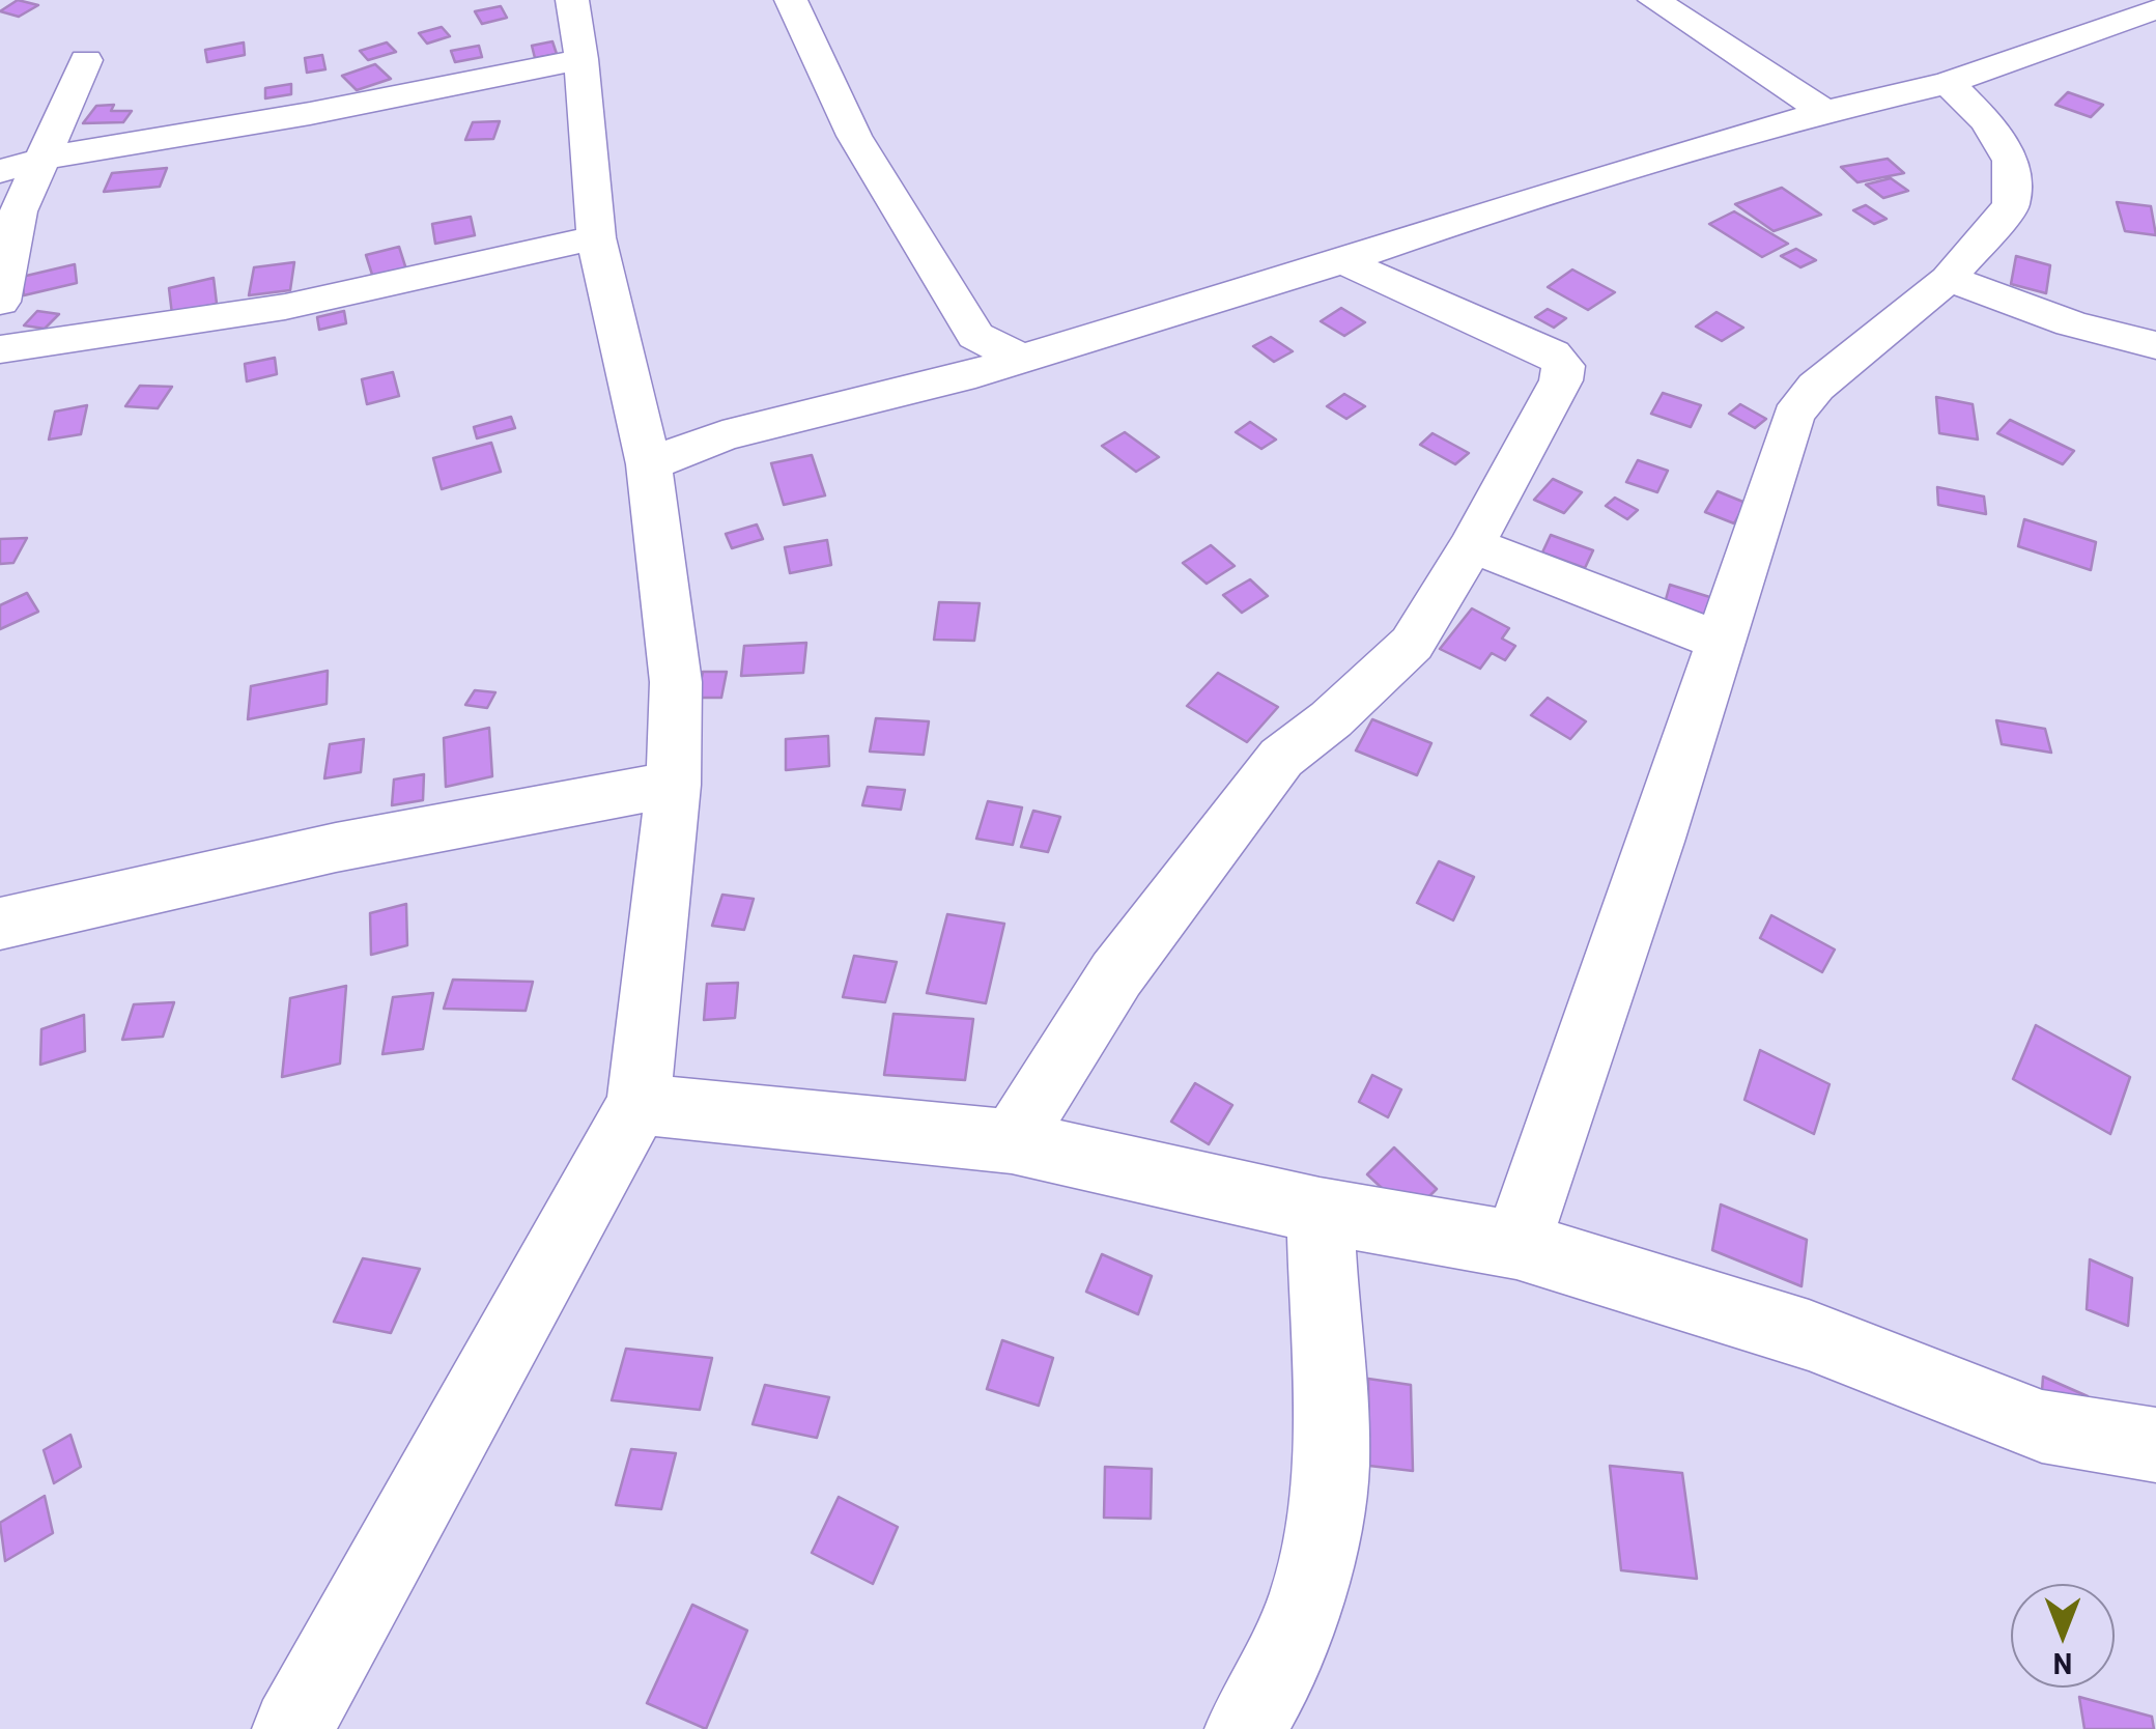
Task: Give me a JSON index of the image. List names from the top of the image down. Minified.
{"north":"bottom"}
